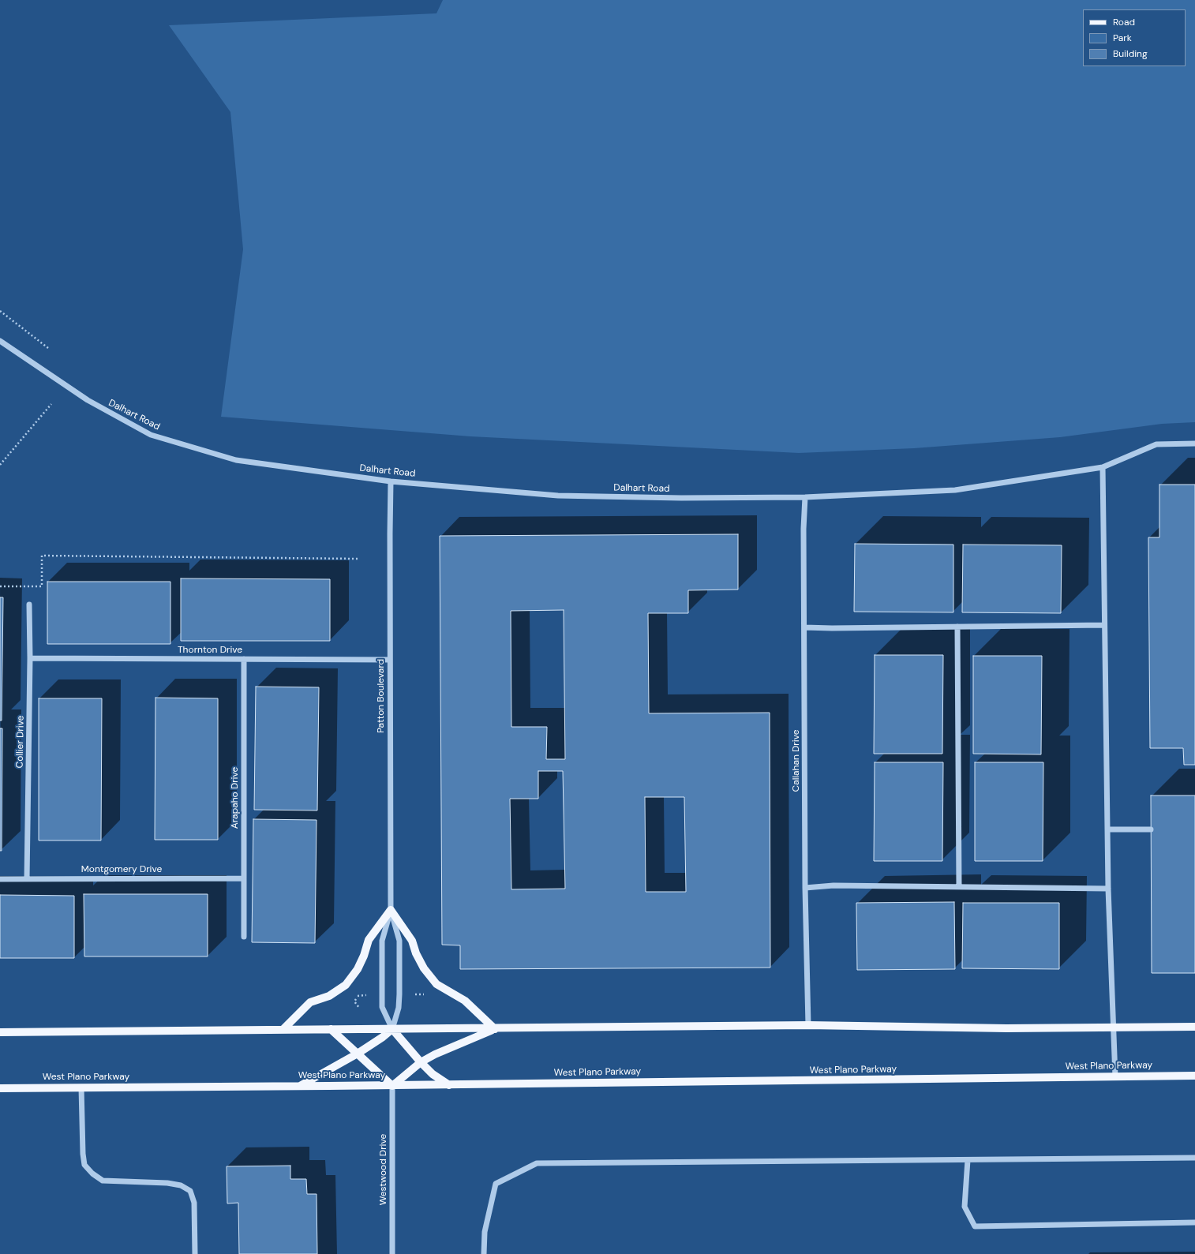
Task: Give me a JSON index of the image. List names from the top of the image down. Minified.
{"streets":{"main road":["West Plano Parkway"],"street":["Dalhart Road","Thornton Drive","Patton Boulevard","Collier Drive","Callahan Drive","Arapaho Drive","Montgomery Drive","Westwood Drive"]},"crossings":[["Dalhart Road","Patton Boulevard"],["Dalhart Road","Callahan Drive"],["Thornton Drive","Patton Boulevard"],["Thornton Drive","Collier Drive"],["Thornton Drive","Arapaho Drive"],["Collier Drive","Montgomery Drive"],["Arapaho Drive","Montgomery Drive"],["West Plano Parkway","Westwood Drive"]],"legend":["Road","Park","Building"]}
